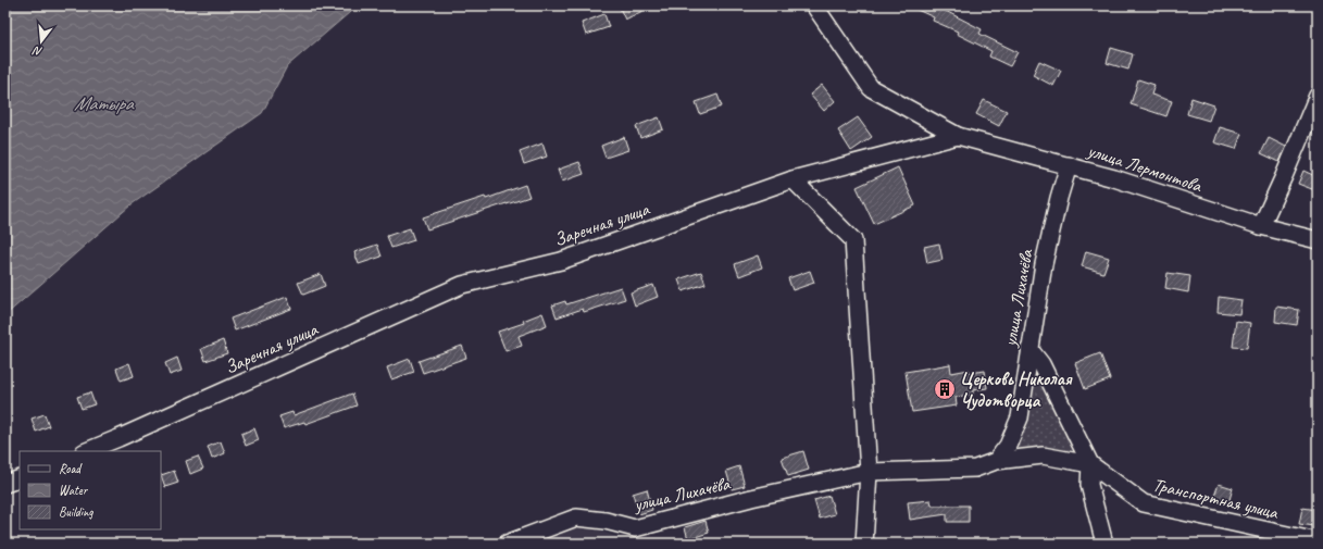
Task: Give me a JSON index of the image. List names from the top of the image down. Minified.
{"streets":{"street":["улица Лермонтова","Заречная улица","улица Лихачёва","Транспортная улица"]},"crossings":[["улица Лермонтова","Заречная улица"],["улица Лермонтова","улица Лихачёва"],["улица Лихачёва","Транспортная улица"]],"water":["Матыра"],"places":{"building":["Церковь Николая Чудотворца"]},"legend":["Road","Water","Building"],"north":"bottom"}
